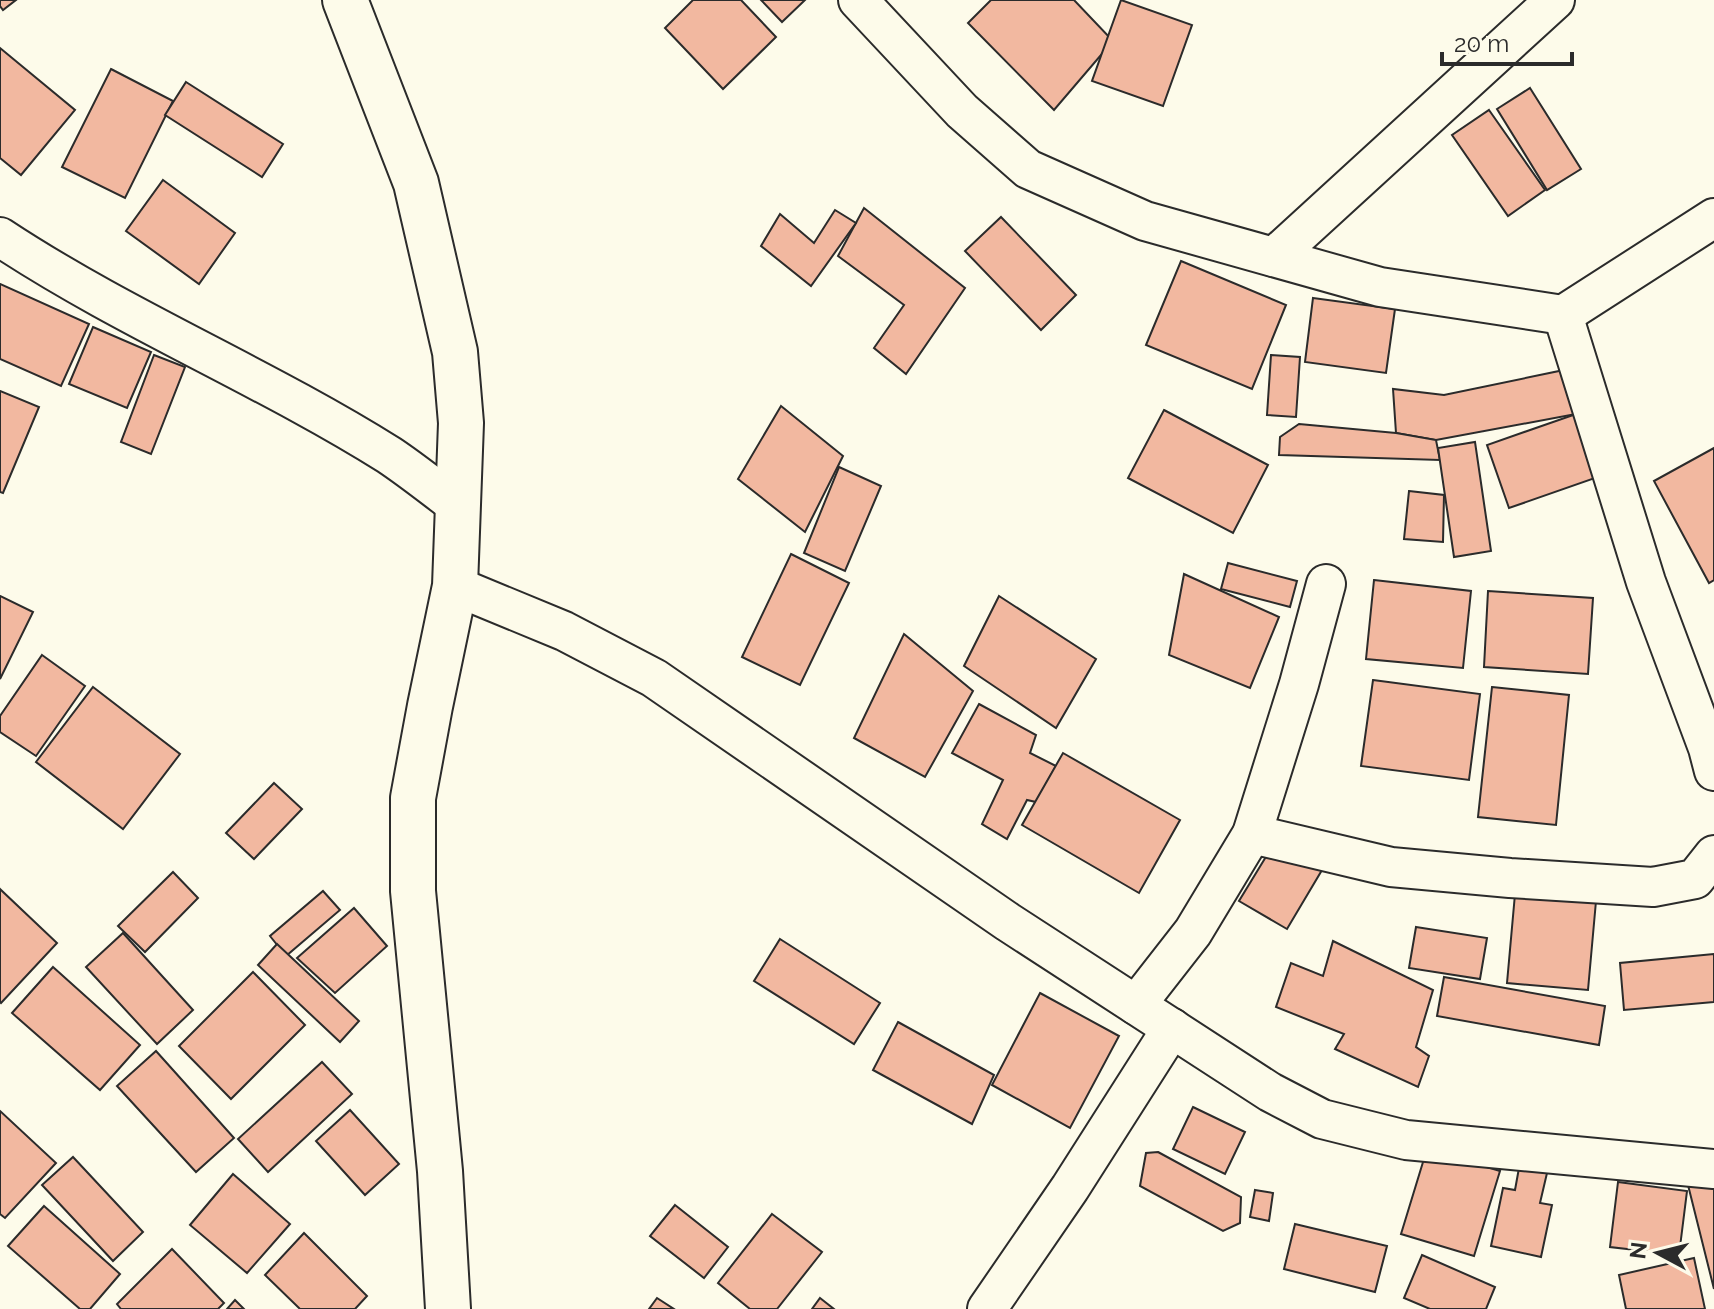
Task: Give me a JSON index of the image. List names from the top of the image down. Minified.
{"scale_bar":"20 m","north":"left"}
